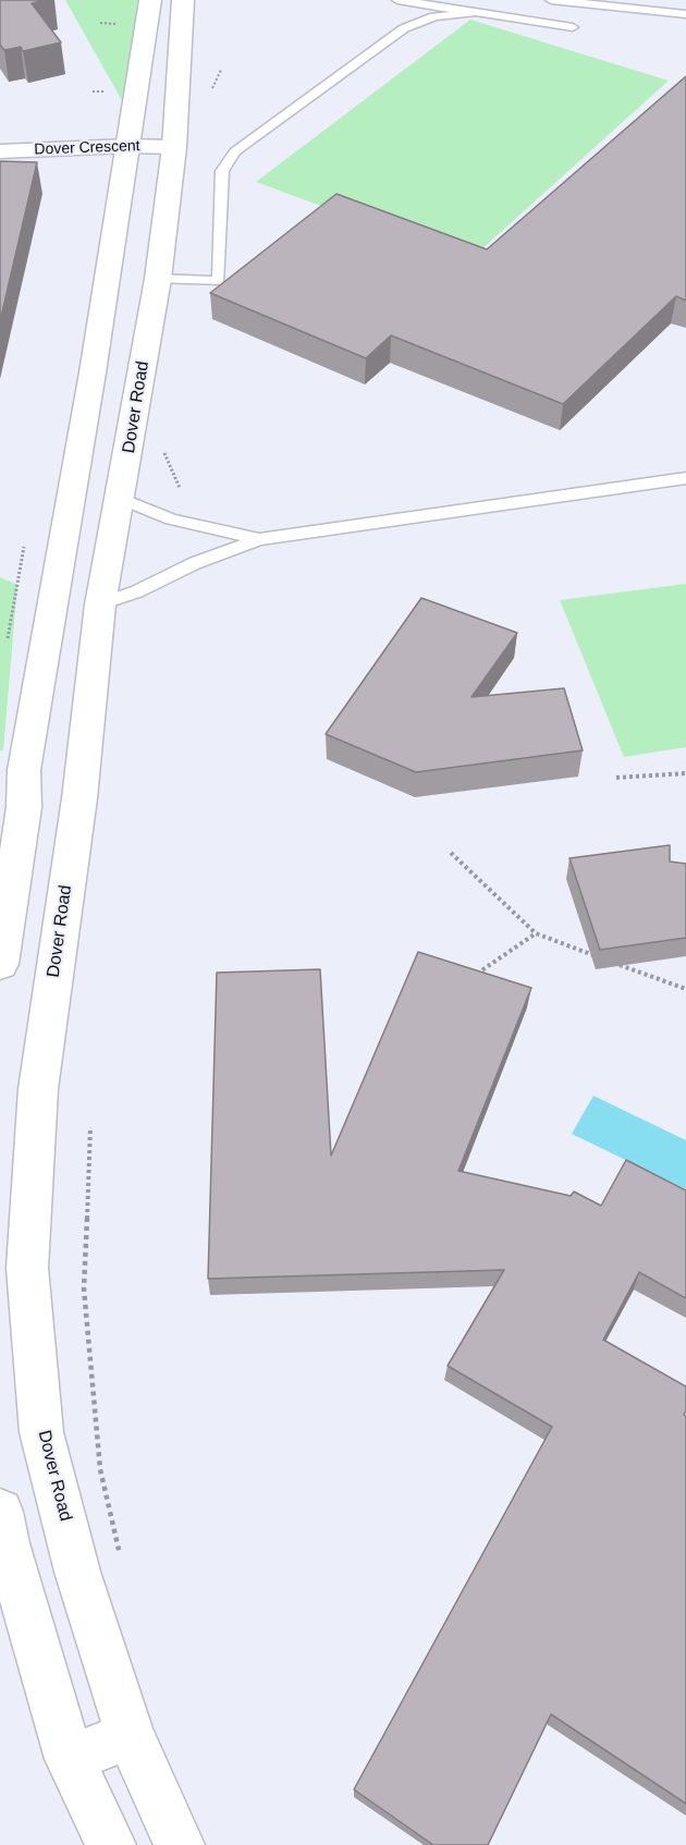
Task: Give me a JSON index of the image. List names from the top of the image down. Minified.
{"streets":{"street":["Dover Crescent","Dover Road"]},"crossings":[["Dover Crescent","Dover Road"]]}
